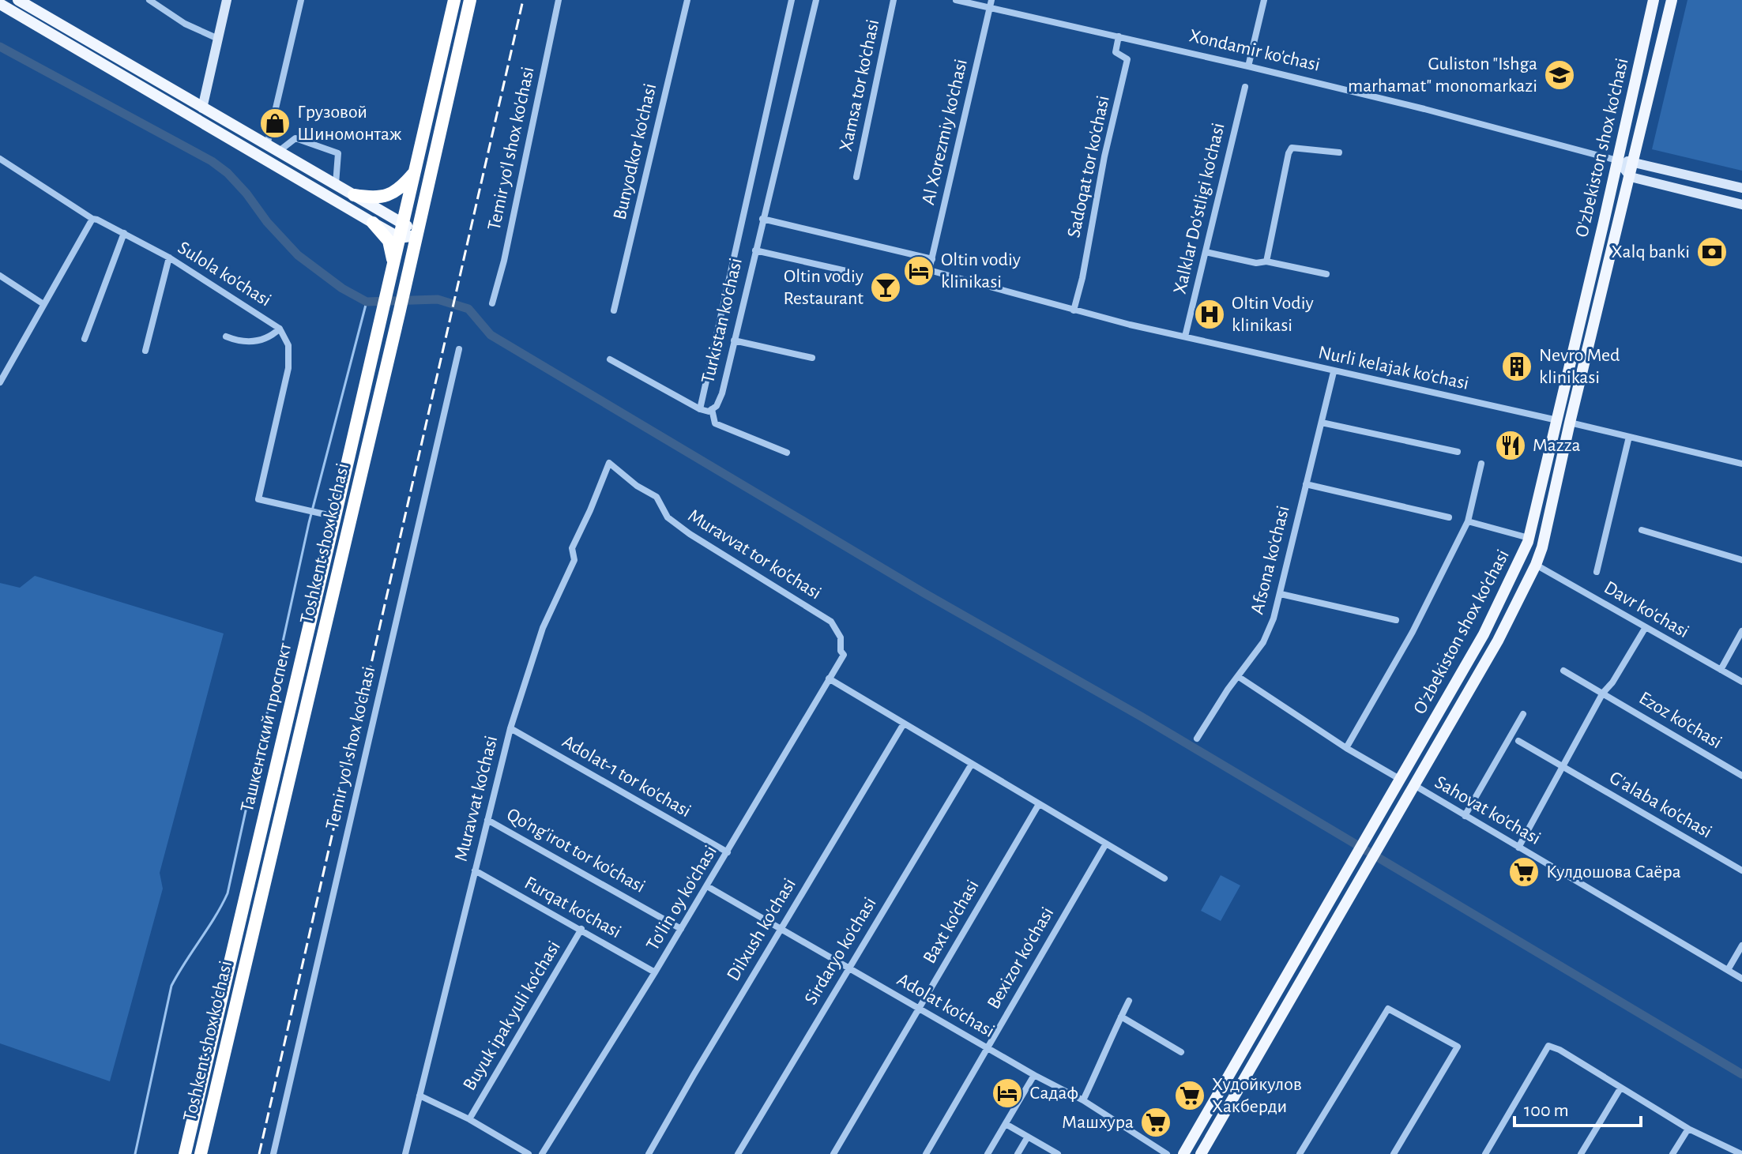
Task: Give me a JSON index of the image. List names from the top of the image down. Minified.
{"streets":{"highway":["Toshkent shox ko'chasi","Ташкентский проспект"],"main road":["Xondamir ko'chasi","O'zbekiston shox ko'chasi"],"street":["Xamsa tor ko'chasi","Al Xorezmiy ko'chasi","Temir yo'l shox ko'chasi","Bunyodkor ko'chasi","Sadoqat tor ko'chasi","Xalklar Do'stligi ko'chasi","Sulola ko'chasi","Turkistan ko'chasi","Nurli kelajak ko'chasi","Muravvat tor ko'chasi","Afsona ko'chasi","Davr ko'chasi","Ezoz ko'chasi","Adolat-1 tor ko'chasi","Muravvat ko'chasi","G'alaba ko'chasi","Sahovat ko'chasi","Qo'ng'irot tor ko'chasi","To'lin oy ko'chasi","Furqat ko'chasi","Baxt ko'chasi","Dilxush ko'chasi","Sirdaryo ko'chasi","Bexizor ko'chasi","Adolat ko'chasi","Buyuk ipak yuli ko'chasi"]},"crossings":[["Xondamir ko'chasi","Al Xorezmiy ko'chasi"],["Xondamir ko'chasi","O'zbekiston shox ko'chasi"],["Xondamir ko'chasi","Sadoqat tor ko'chasi"],["Al Xorezmiy ko'chasi","Nurli kelajak ko'chasi"],["O'zbekiston shox ko'chasi","Nurli kelajak ko'chasi"],["O'zbekiston shox ko'chasi","Davr ko'chasi"],["O'zbekiston shox ko'chasi","Sahovat ko'chasi"],["Sadoqat tor ko'chasi","Nurli kelajak ko'chasi"],["Xalklar Do'stligi ko'chasi","Nurli kelajak ko'chasi"],["Sulola ko'chasi","Ташкентский проспект"],["Nurli kelajak ko'chasi","Afsona ko'chasi"],["Muravvat tor ko'chasi","Muravvat ko'chasi"],["Muravvat tor ko'chasi","To'lin oy ko'chasi"],["Adolat-1 tor ko'chasi","Muravvat ko'chasi"],["Adolat-1 tor ko'chasi","To'lin oy ko'chasi"],["Muravvat ko'chasi","Qo'ng'irot tor ko'chasi"],["Muravvat ko'chasi","Furqat ko'chasi"],["Qo'ng'irot tor ko'chasi","To'lin oy ko'chasi"],["To'lin oy ko'chasi","Furqat ko'chasi"],["To'lin oy ko'chasi","Adolat ko'chasi"],["Furqat ko'chasi","Buyuk ipak yuli ko'chasi"],["Baxt ko'chasi","Adolat ko'chasi"],["Dilxush ko'chasi","Adolat ko'chasi"],["Sirdaryo ko'chasi","Adolat ko'chasi"],["Bexizor ko'chasi","Adolat ko'chasi"]],"places":{"school or university":["Guliston \"Ishga marhamat\" monomarkazi"],"shop":["Грузовой Шиномонтаж"],"bank":["Xalq banki"],"hotel":["Oltin vodiy klinikasi","Садаф"],"bar":["Oltin vodiy Restaurant"],"hospital":["Oltin Vodiy klinikasi"],"building":["Nevro Med klinikasi"],"restaurant":["Mazza"],"supermarket":["Кулдошова Саёра","Худойкулов Хакберди","Машхура"]},"scale_bar":"100 m"}
